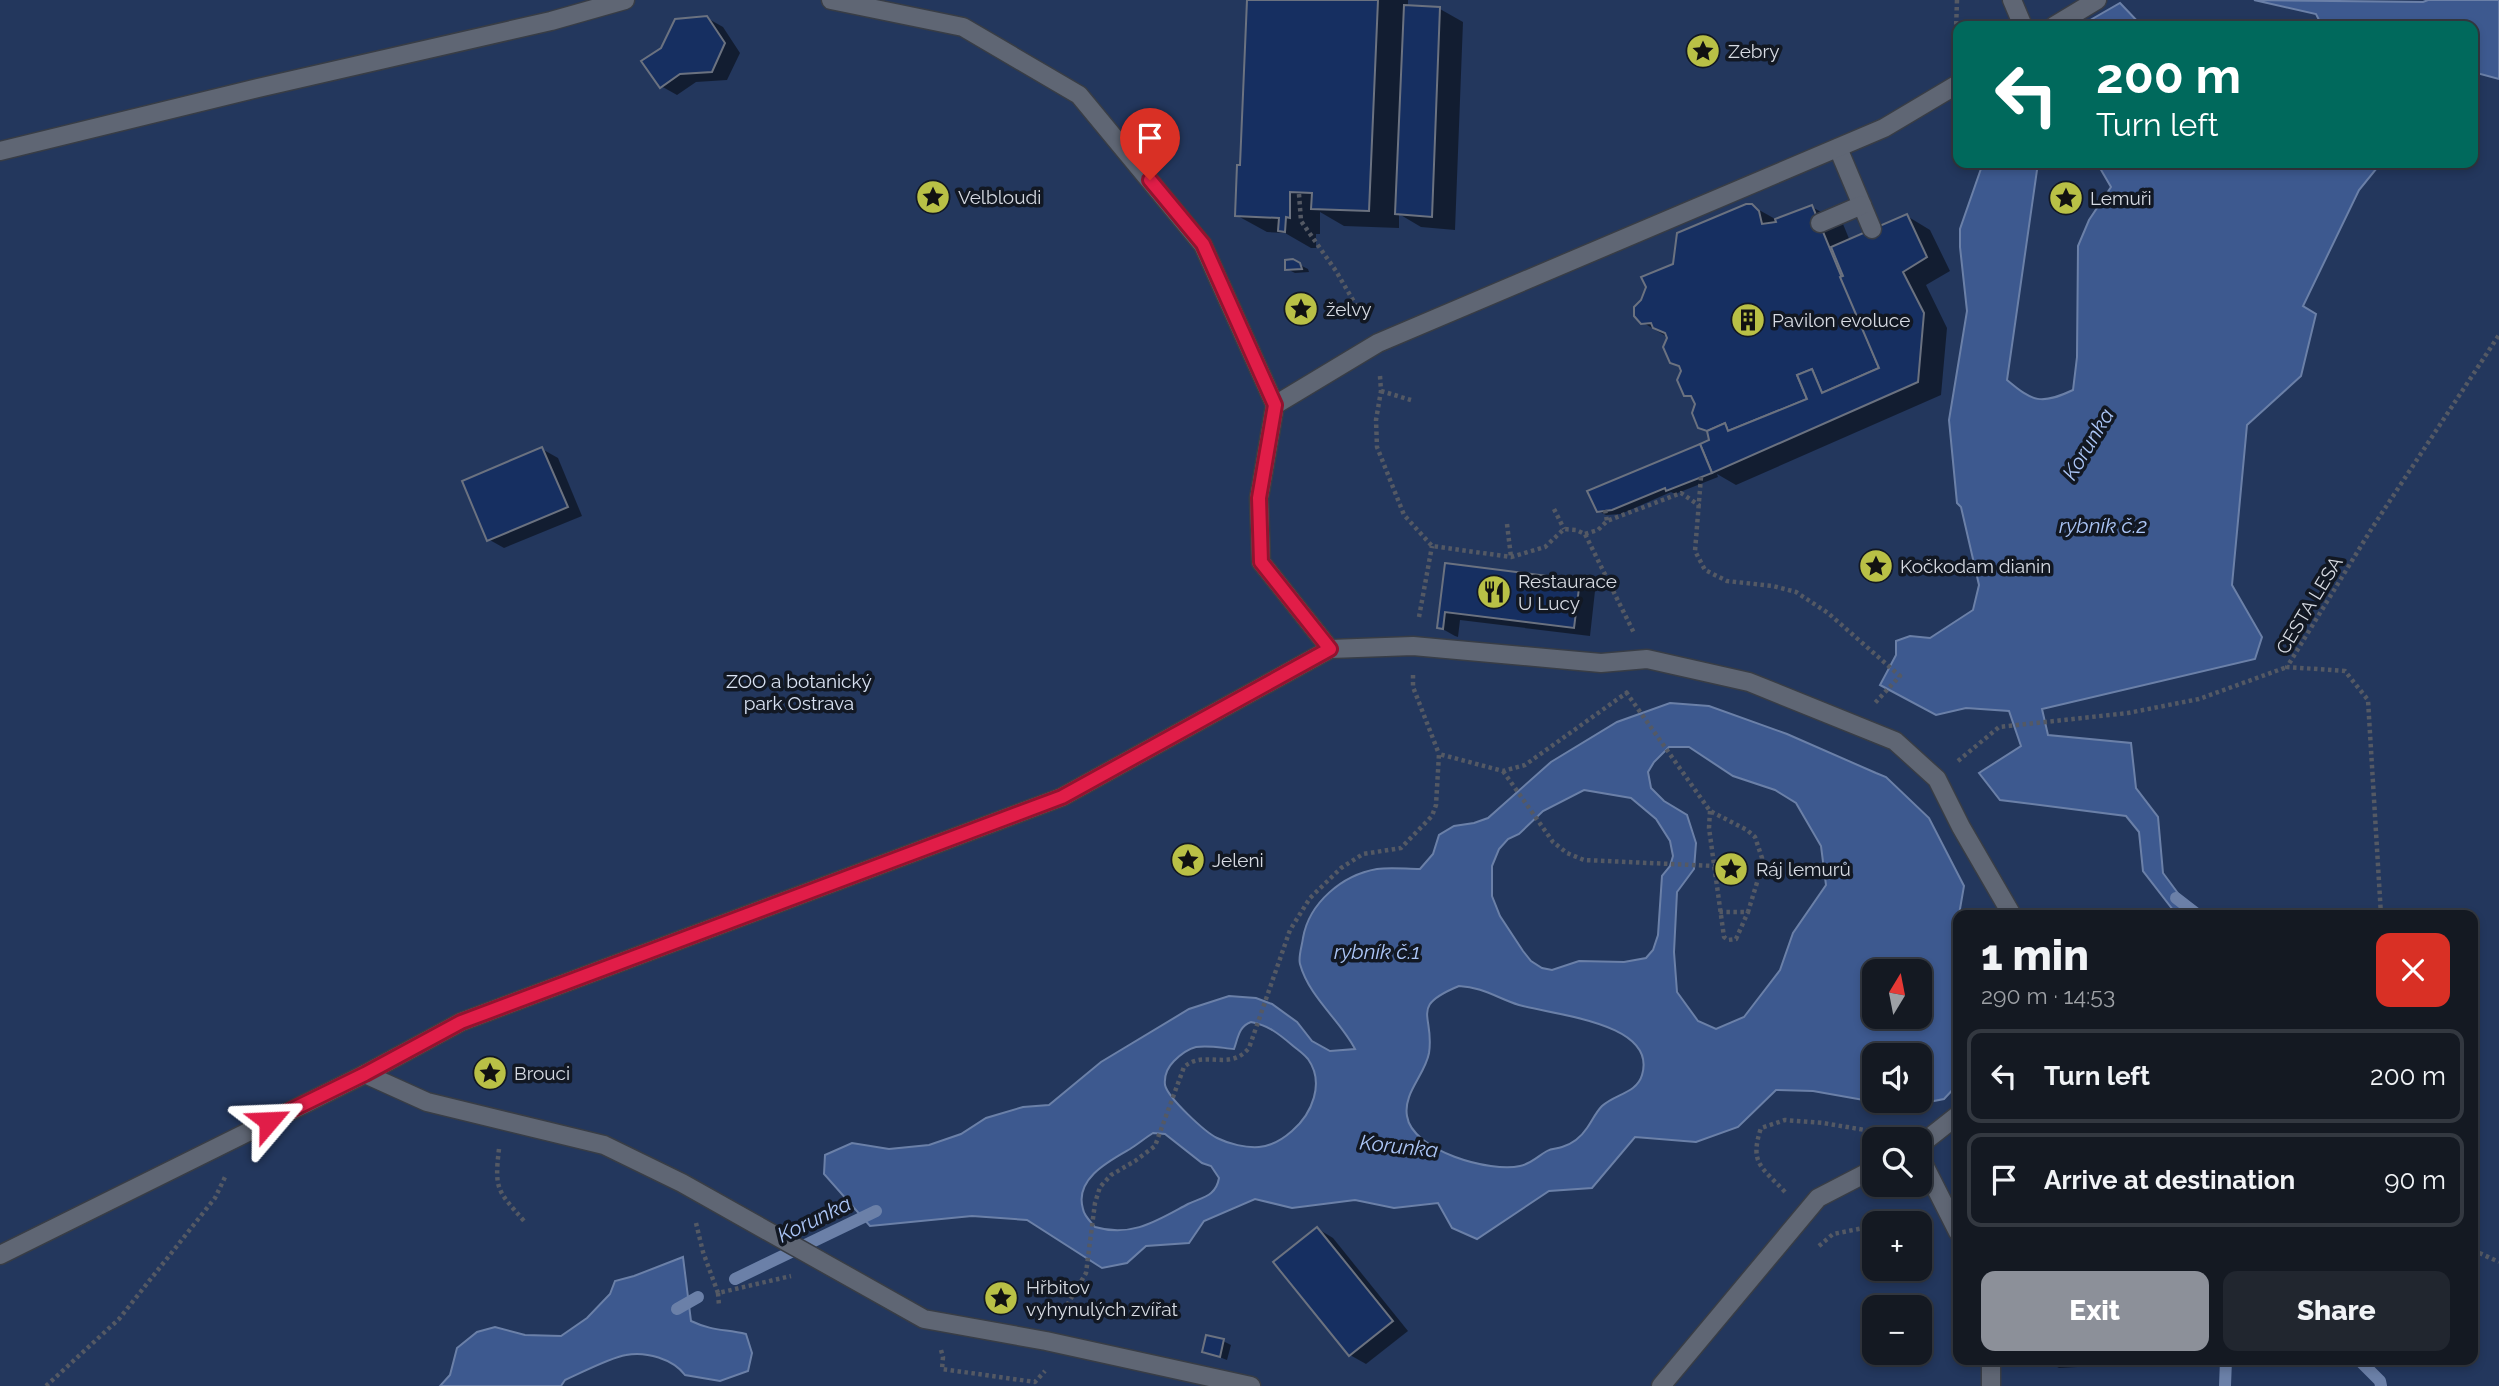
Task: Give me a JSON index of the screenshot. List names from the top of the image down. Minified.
{"streets":{"path":["CESTA LESA"]},"water":["Korunka","rybník č.2","rybník č.1"],"parks":["ZOO a botanický park Ostrava"],"places":{"place":["Zebry","Velbloudi","Lemuři","želvy","Kočkodam dianin","Jeleni","Ráj lemurů","Brouci","Hřbitov vyhynulých zvířat"],"building":["Pavilon evoluce"],"restaurant":["Restaurace U Lucy"]},"north":"top","page":{"turn":["200 m","Turn left"],"heading":["1 min","290 m · 14:53"],"map_buttons":["+","−"],"list":[{"name":"Turn left","value":"200 m"},{"name":"Arrive at destination","value":"90 m"}],"buttons":["Exit","Share"]}}
